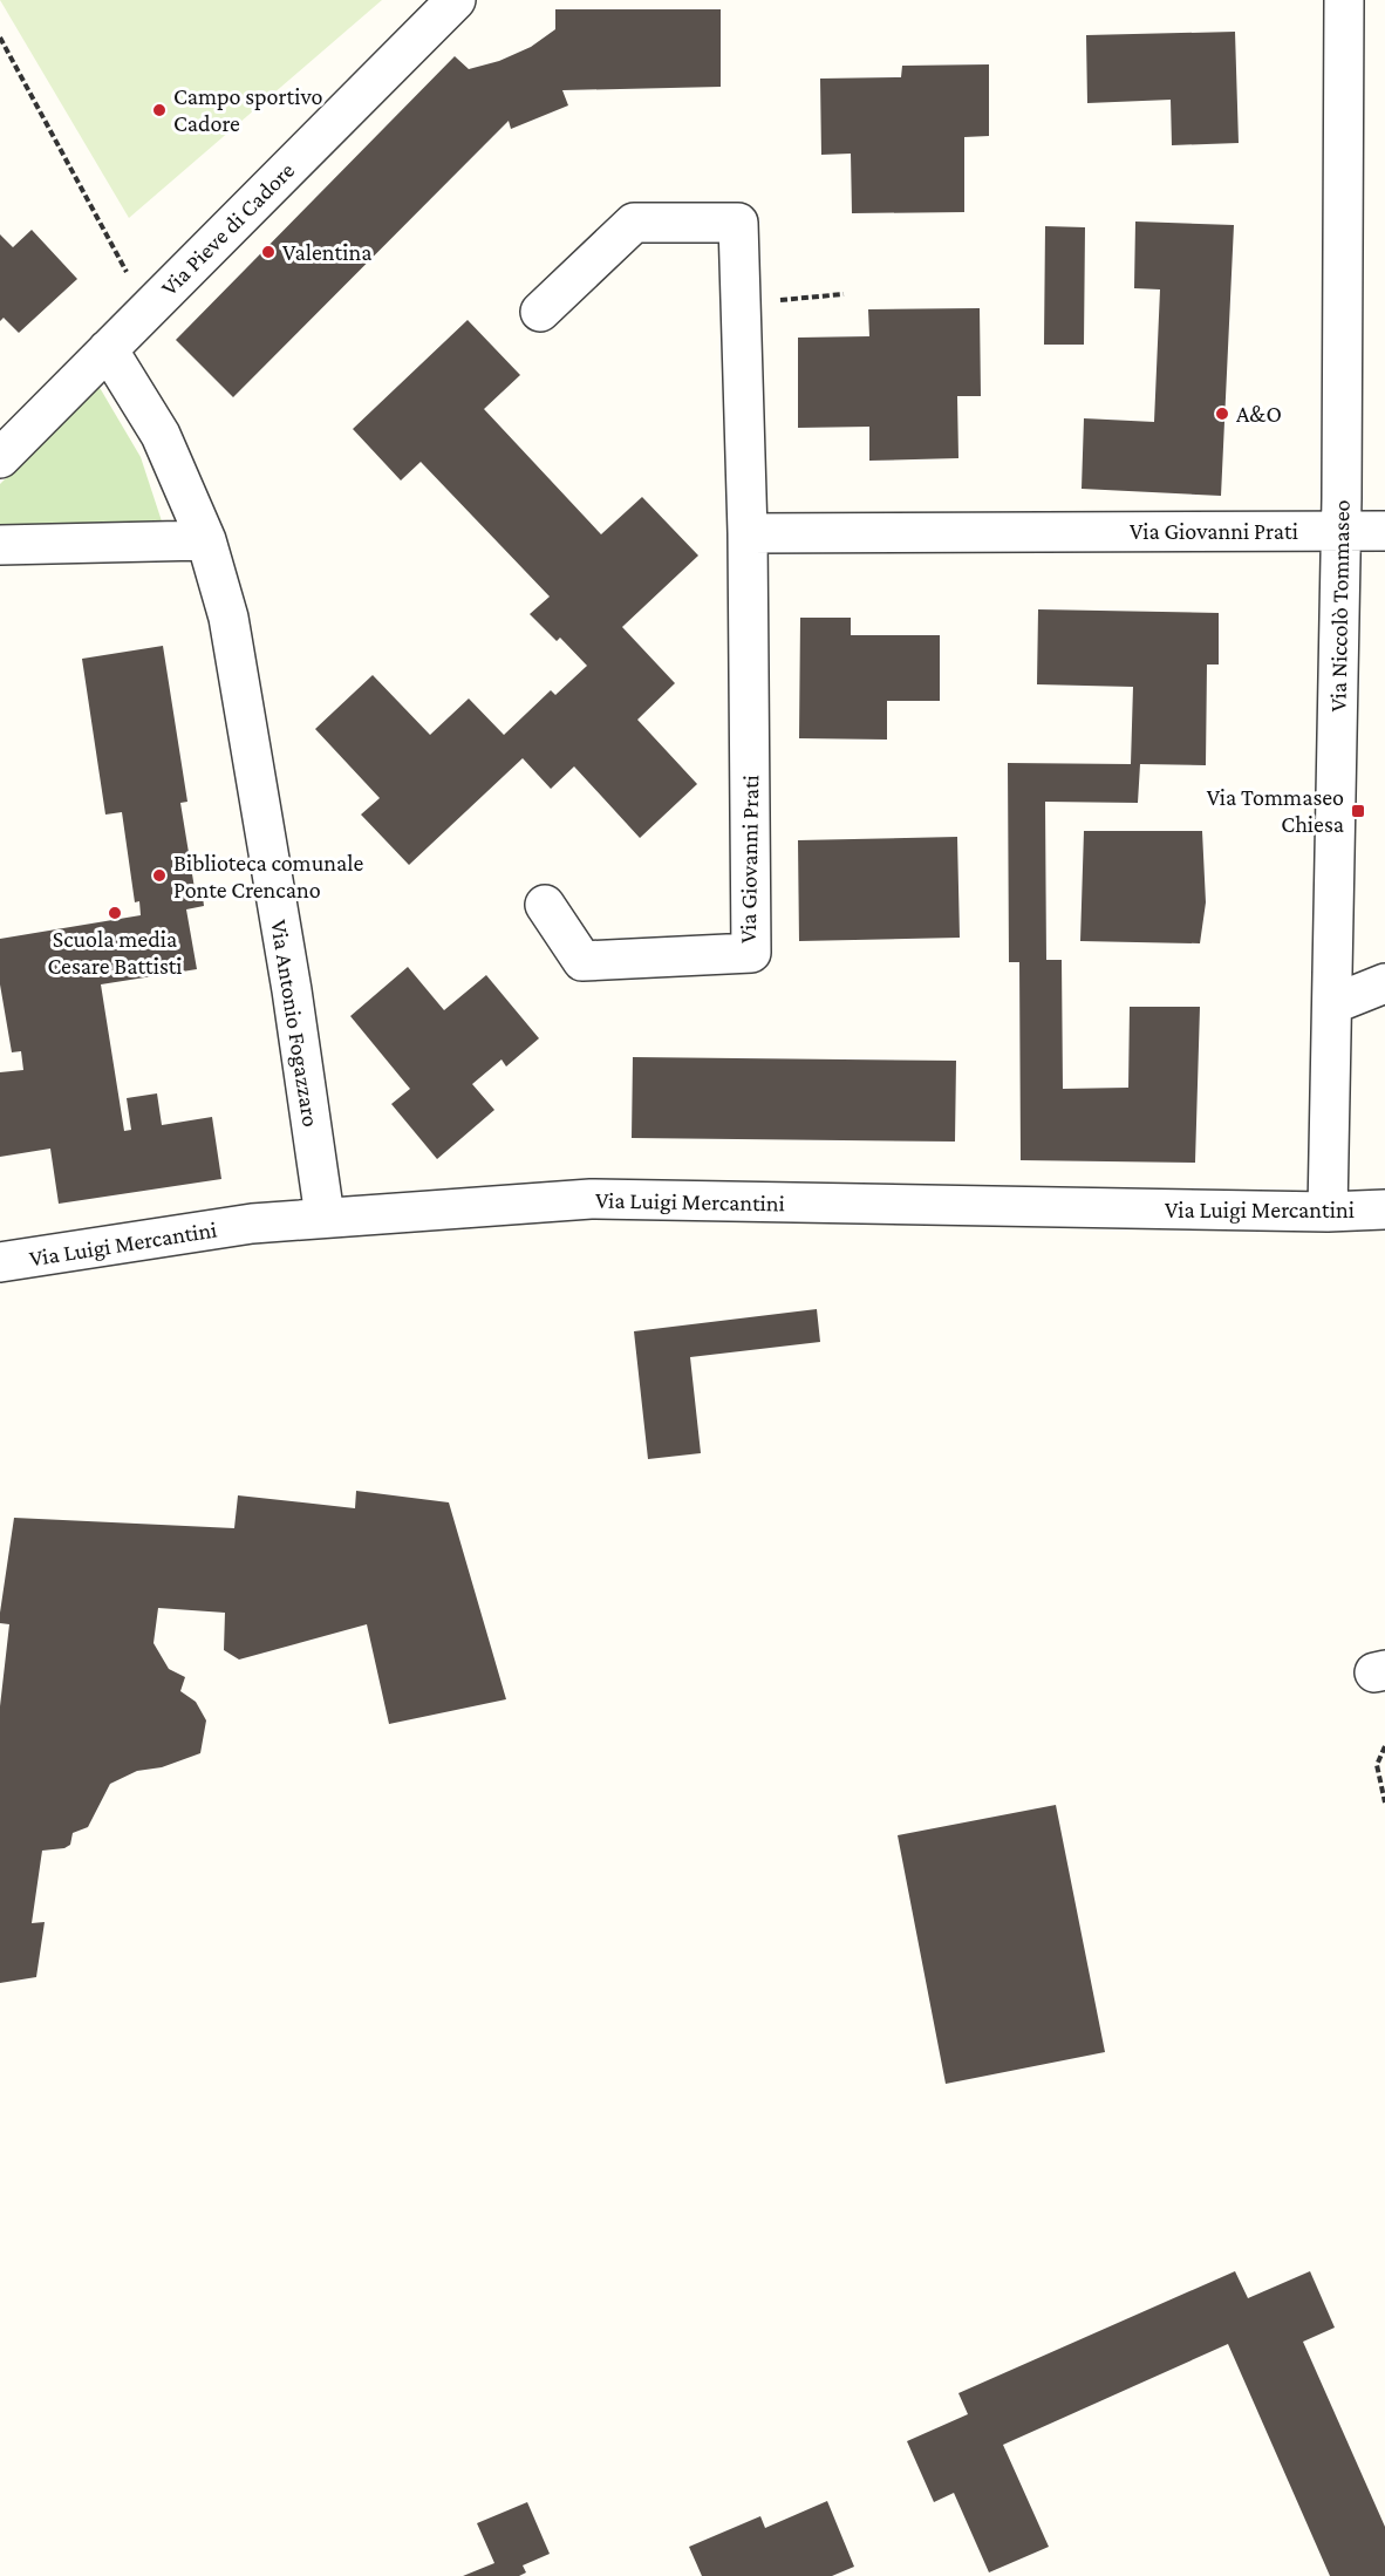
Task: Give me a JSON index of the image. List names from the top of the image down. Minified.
{"streets":{"street":["Via Pieve di Cadore","Via Giovanni Prati","Via Niccolò Tommaseo","Via Antonio Fogazzaro","Via Luigi Mercantini"]},"crossings":[["Via Pieve di Cadore","Via Antonio Fogazzaro"],["Via Giovanni Prati","Via Niccolò Tommaseo"],["Via Niccolò Tommaseo","Via Luigi Mercantini"],["Via Antonio Fogazzaro","Via Luigi Mercantini"]],"places":{"other":["Campo sportivo Cadore","Valentina","A&O","Biblioteca comunale Ponte Crencano","Scuola media Cesare Battisti"],"transit":["Via Tommaseo Chiesa"]}}
